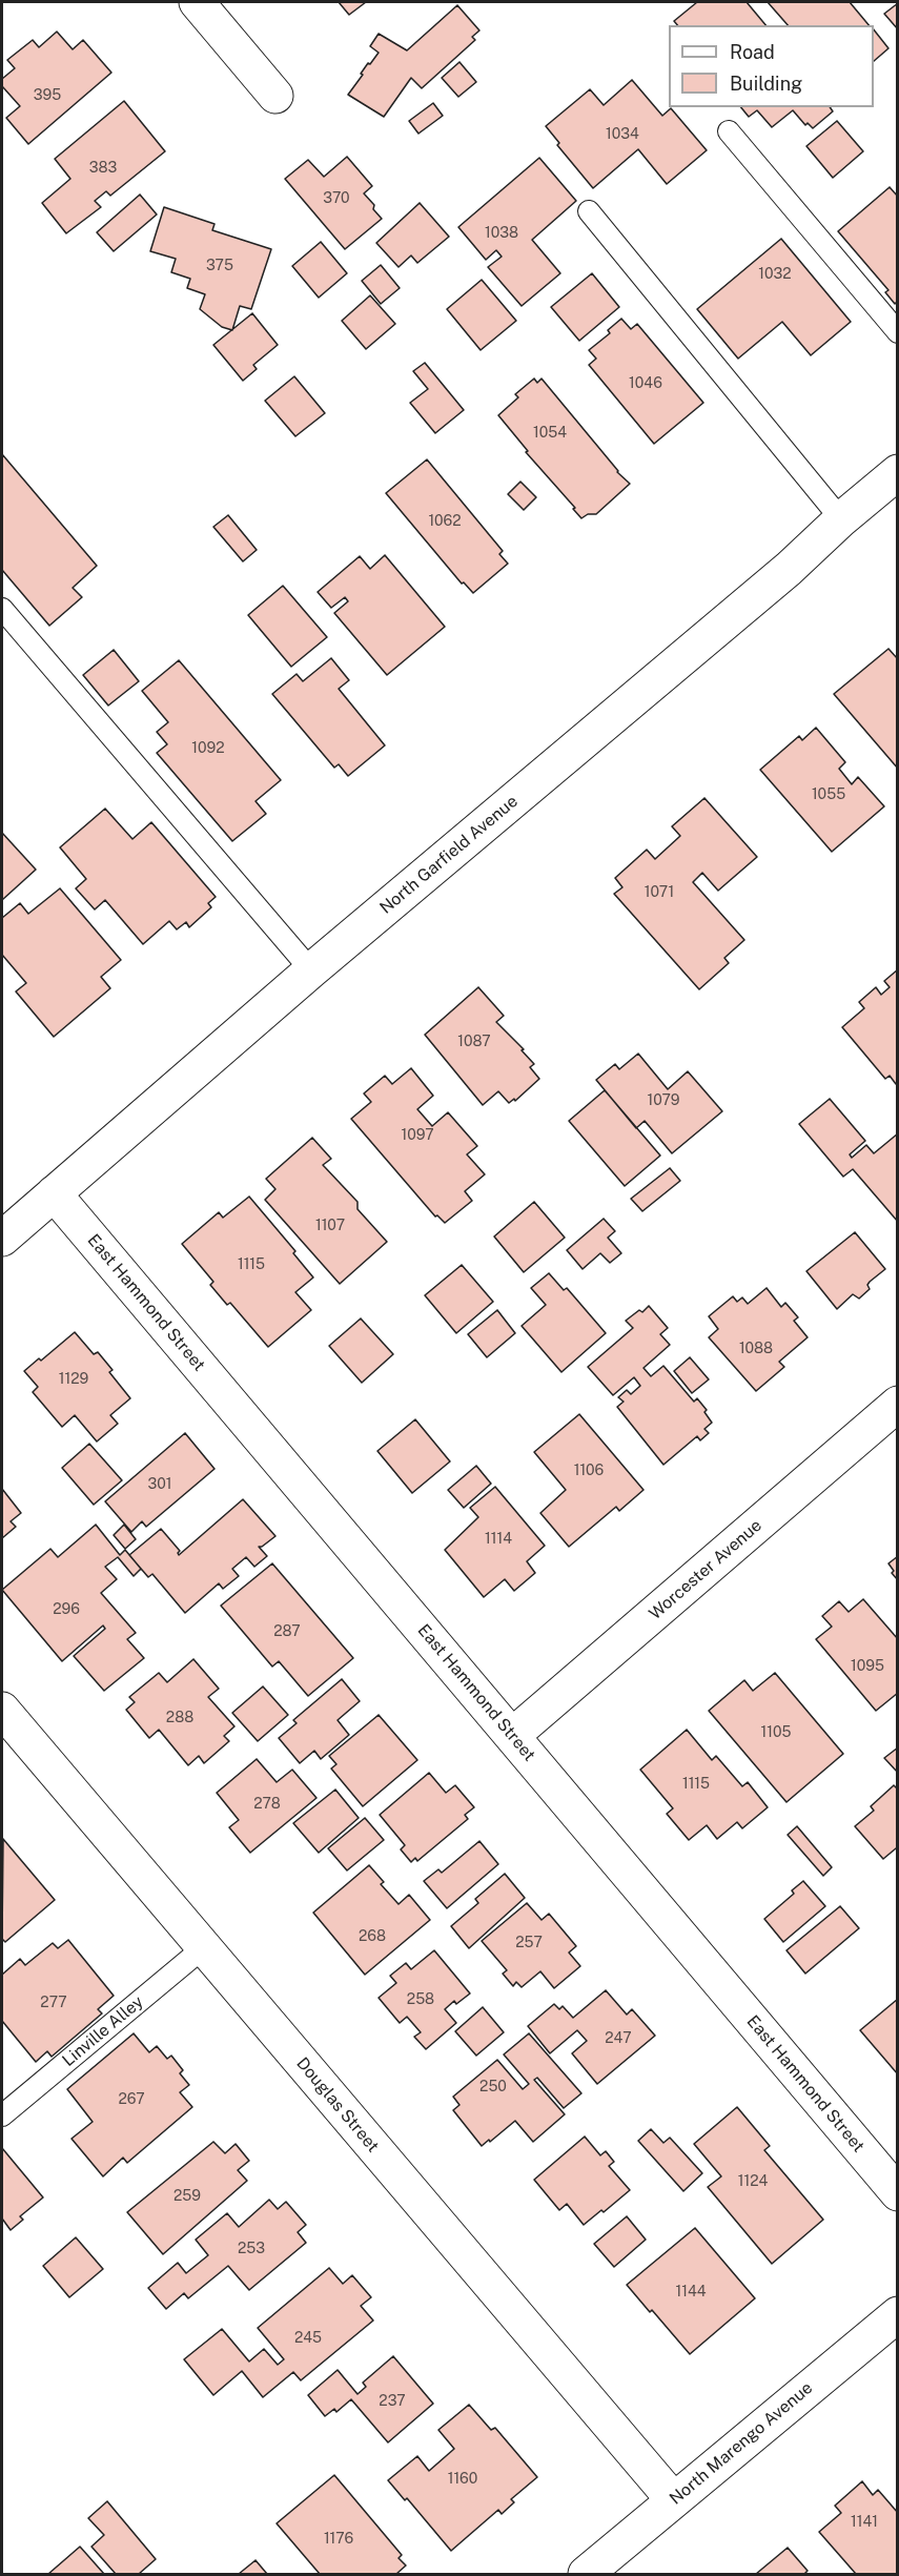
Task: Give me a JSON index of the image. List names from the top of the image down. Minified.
{"streets":{"street":["North Garfield Avenue","East Hammond Street","Worcester Avenue","Douglas Street","North Marengo Avenue"],"lane":["Linville Alley"]},"crossings":[["North Garfield Avenue","East Hammond Street"],["East Hammond Street","Worcester Avenue"],["Linville Alley","Douglas Street"],["Douglas Street","North Marengo Avenue"]],"house_numbers":["395","1034","383","370","1038","375","1032","1046","1054","1062","1092","1055","1071","1087","1079","1097","1107","1115","1088","1129","1106","301","1114","296","287","1095","288","1105","1115","278","268","257","258","277","247","250","267","1124","259","253","1144","245","237","1160","1141","1176"],"legend":["Road","Building"]}
